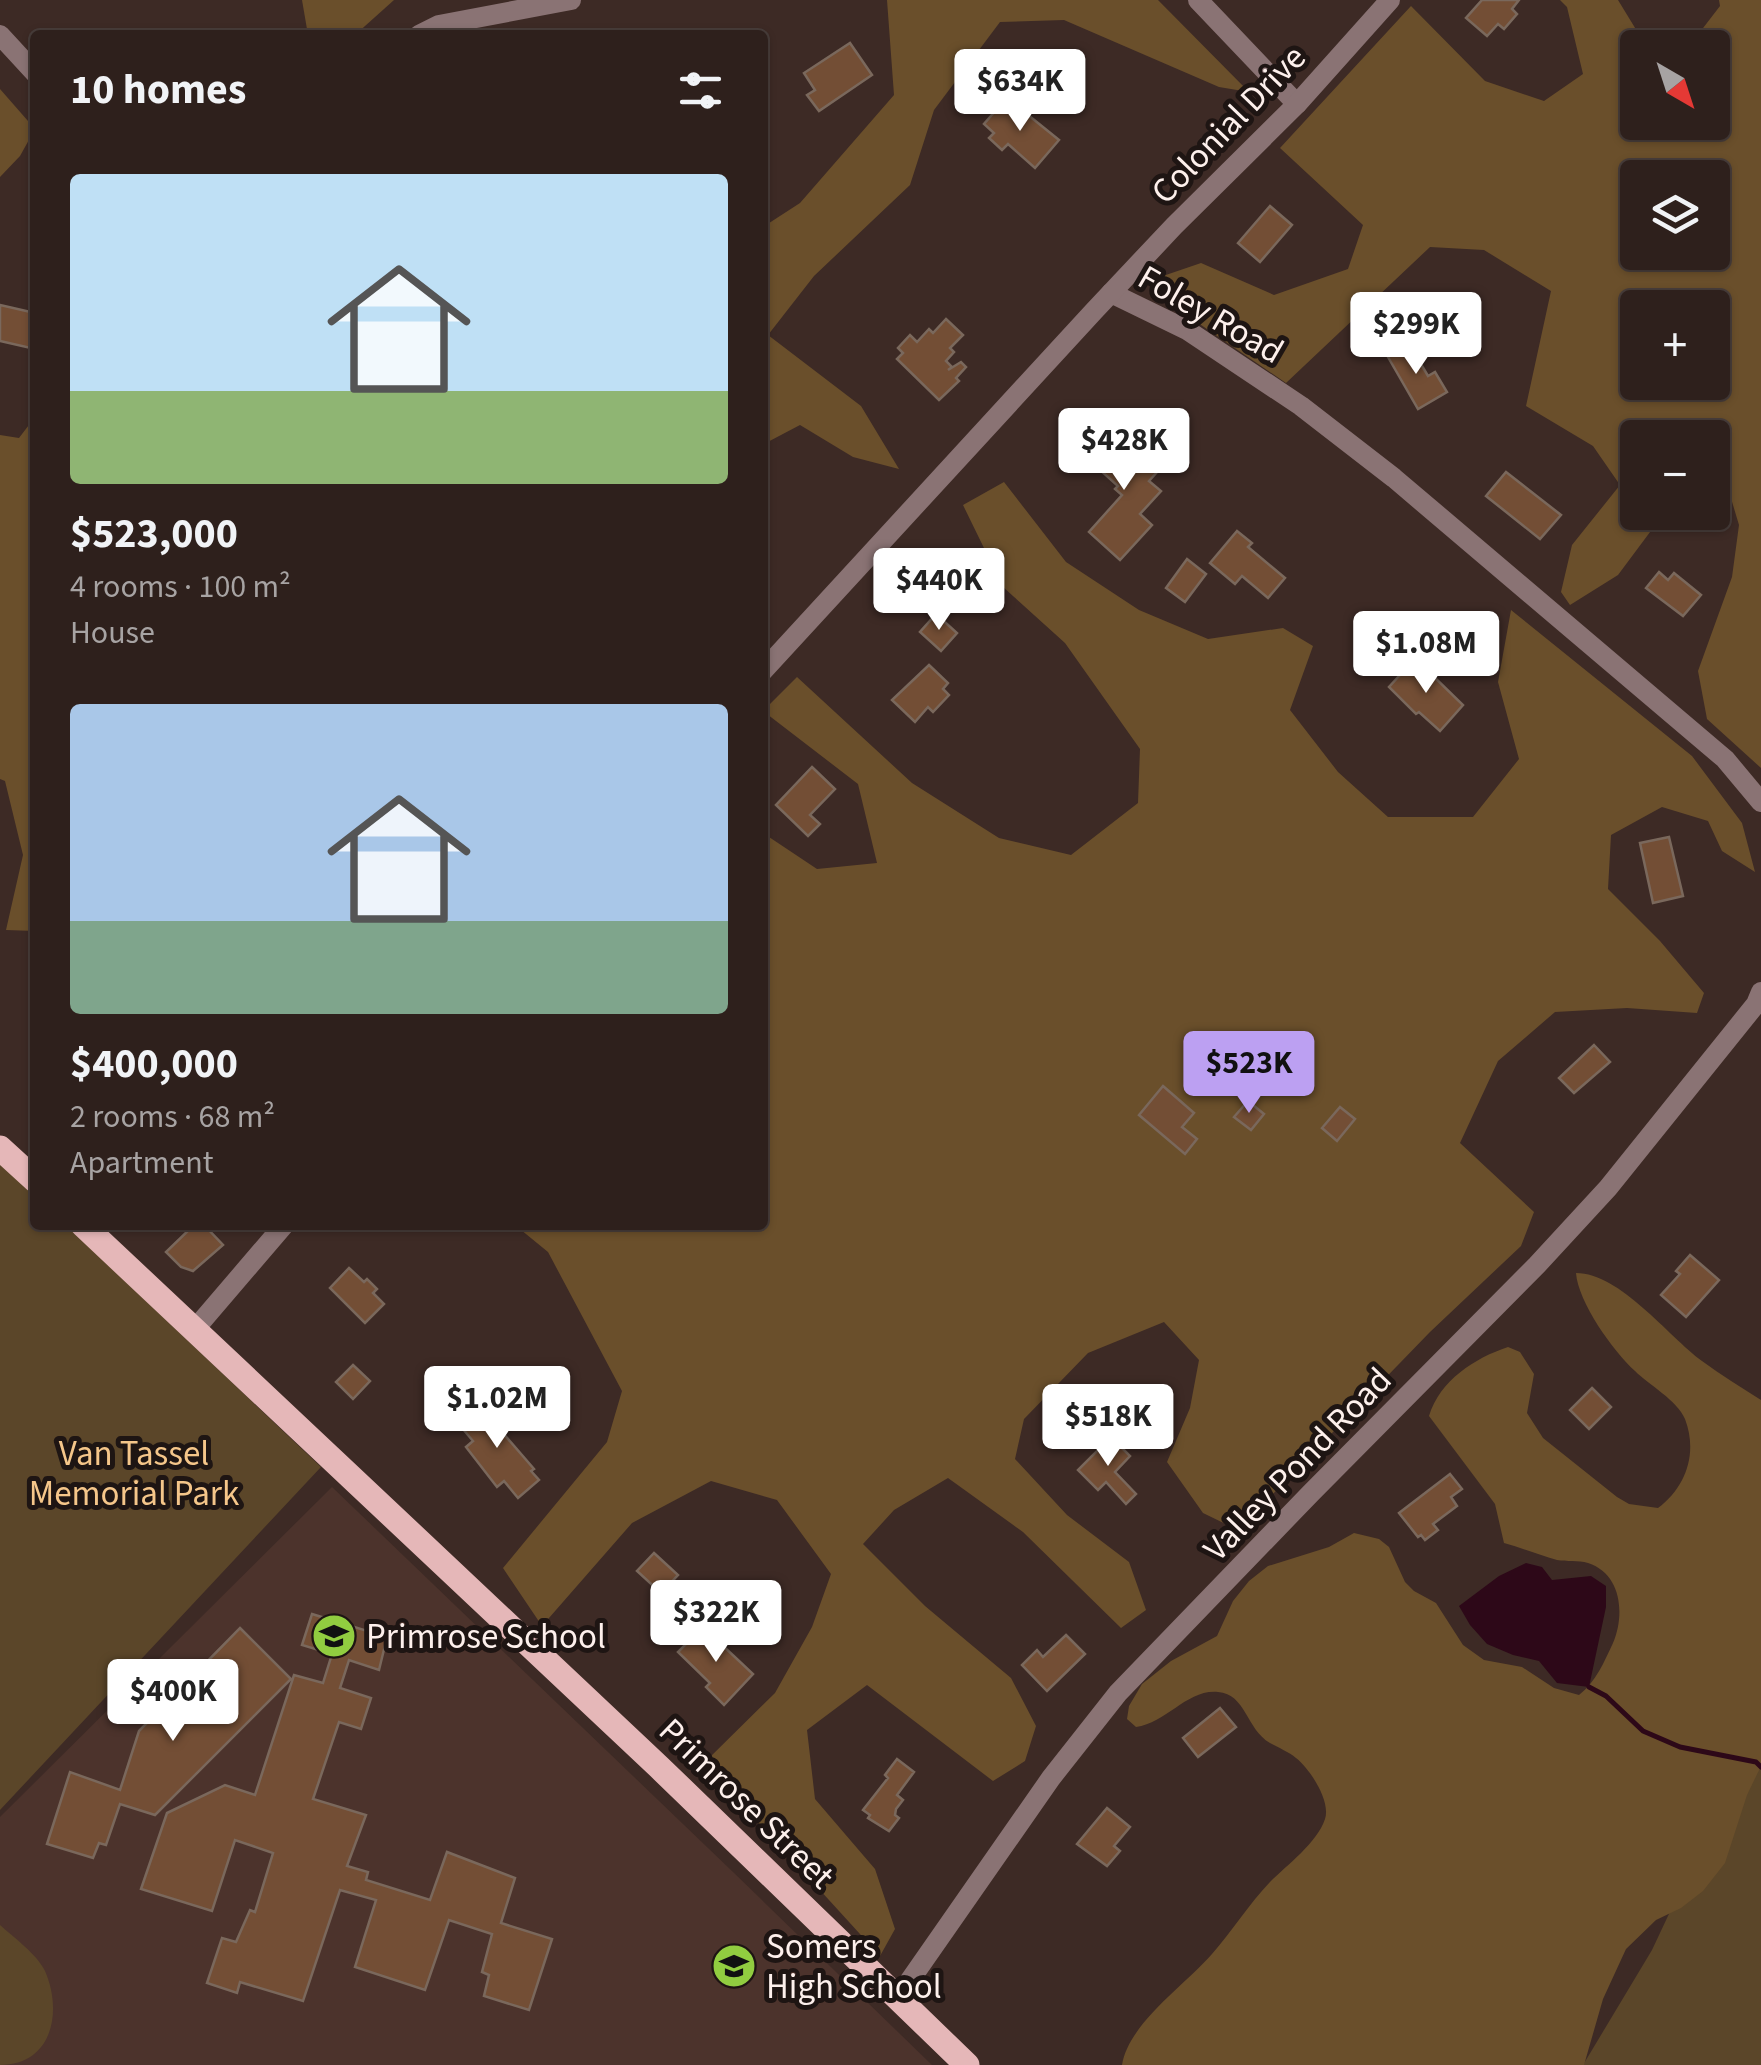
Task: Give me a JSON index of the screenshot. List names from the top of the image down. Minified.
{"streets":{"main road":["Primrose Street"],"street":["Colonial Drive","Foley Road","Valley Pond Road"]},"crossings":[["Colonial Drive","Foley Road"],["Valley Pond Road","Primrose Street"]],"parks":["Van Tassel Memorial Park"],"places":{"school or university":["Primrose School","Somers High School"]},"north":"bottom right","page":{"map_buttons":["+","−"],"heading":"10 homes","price":["$634K","$299K","$428K","$440K","$1.08M","$523K","$1.02M","$518K","$322K","$400K"],"list":[{"name":"$523,000","note":"4 rooms · 100 m² · House"},{"name":"$400,000","note":"2 rooms · 68 m² · Apartment"}]}}
